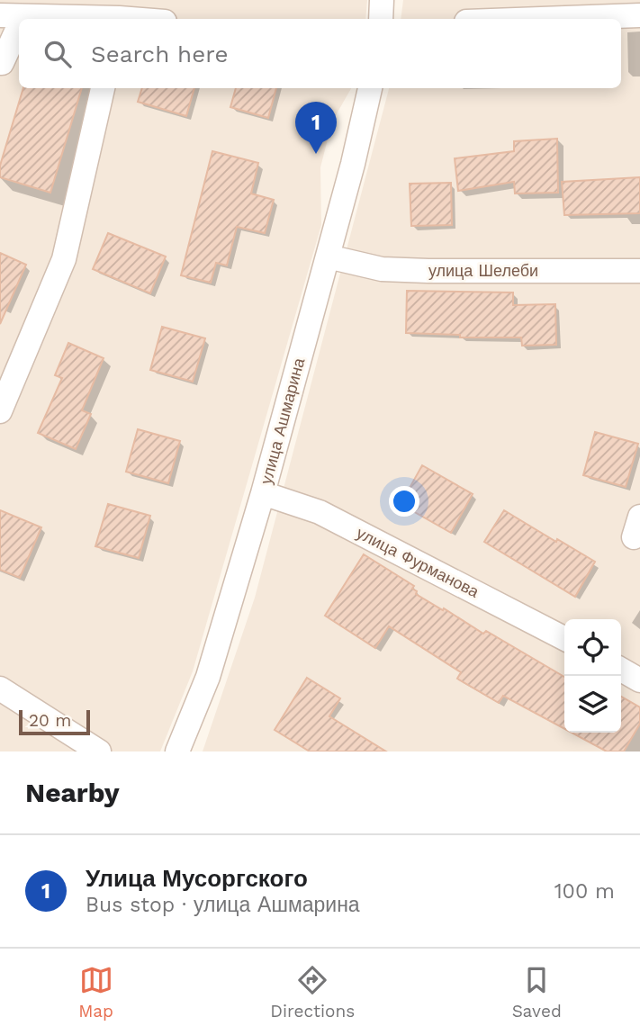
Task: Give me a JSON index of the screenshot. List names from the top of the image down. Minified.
{"streets":{"street":["улица Шелеби","улица Ашмарина","улица Фурманова"]},"crossings":[["улица Шелеби","улица Ашмарина"],["улица Ашмарина","улица Фурманова"]],"scale_bar":"20 m","page":{"search":"Search here","pins":"1","scale":"20 m","heading":"Nearby","list":[{"mark":"1","name":"Улица Мусоргского","note":"Bus stop · улица Ашмарина","value":"100 m"}],"nav":["Map","Directions","Saved"]}}
